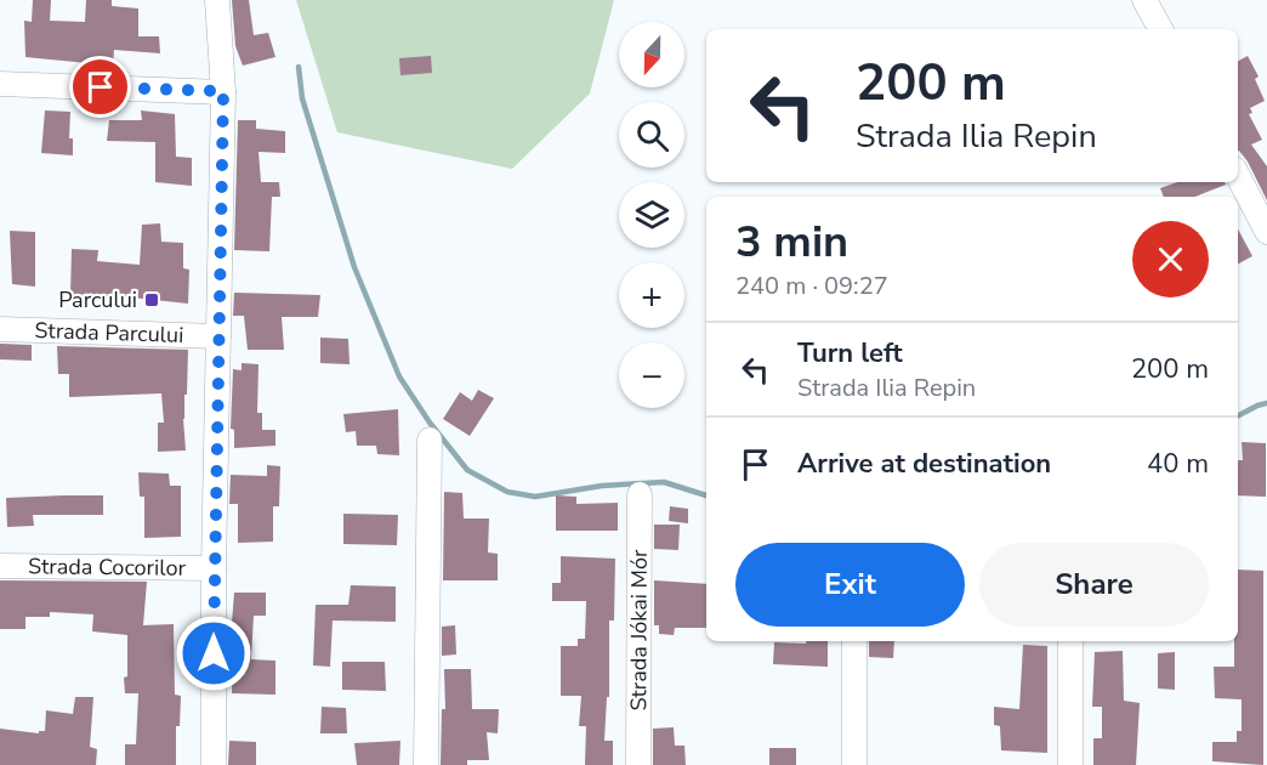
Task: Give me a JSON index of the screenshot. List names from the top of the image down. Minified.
{"streets":{"street":["Strada Parcului","Strada Cocorilor","Strada Jókai Mór"]},"places":{"transit":["Parcului"]},"north":"bottom","page":{"map_buttons":["+","−"],"turn":["200 m","Strada Ilia Repin"],"heading":["3 min","240 m · 09:27"],"list":[{"name":"Turn left","note":"Strada Ilia Repin","value":"200 m"},{"name":"Arrive at destination","value":"40 m"}],"buttons":["Exit","Share"]}}
